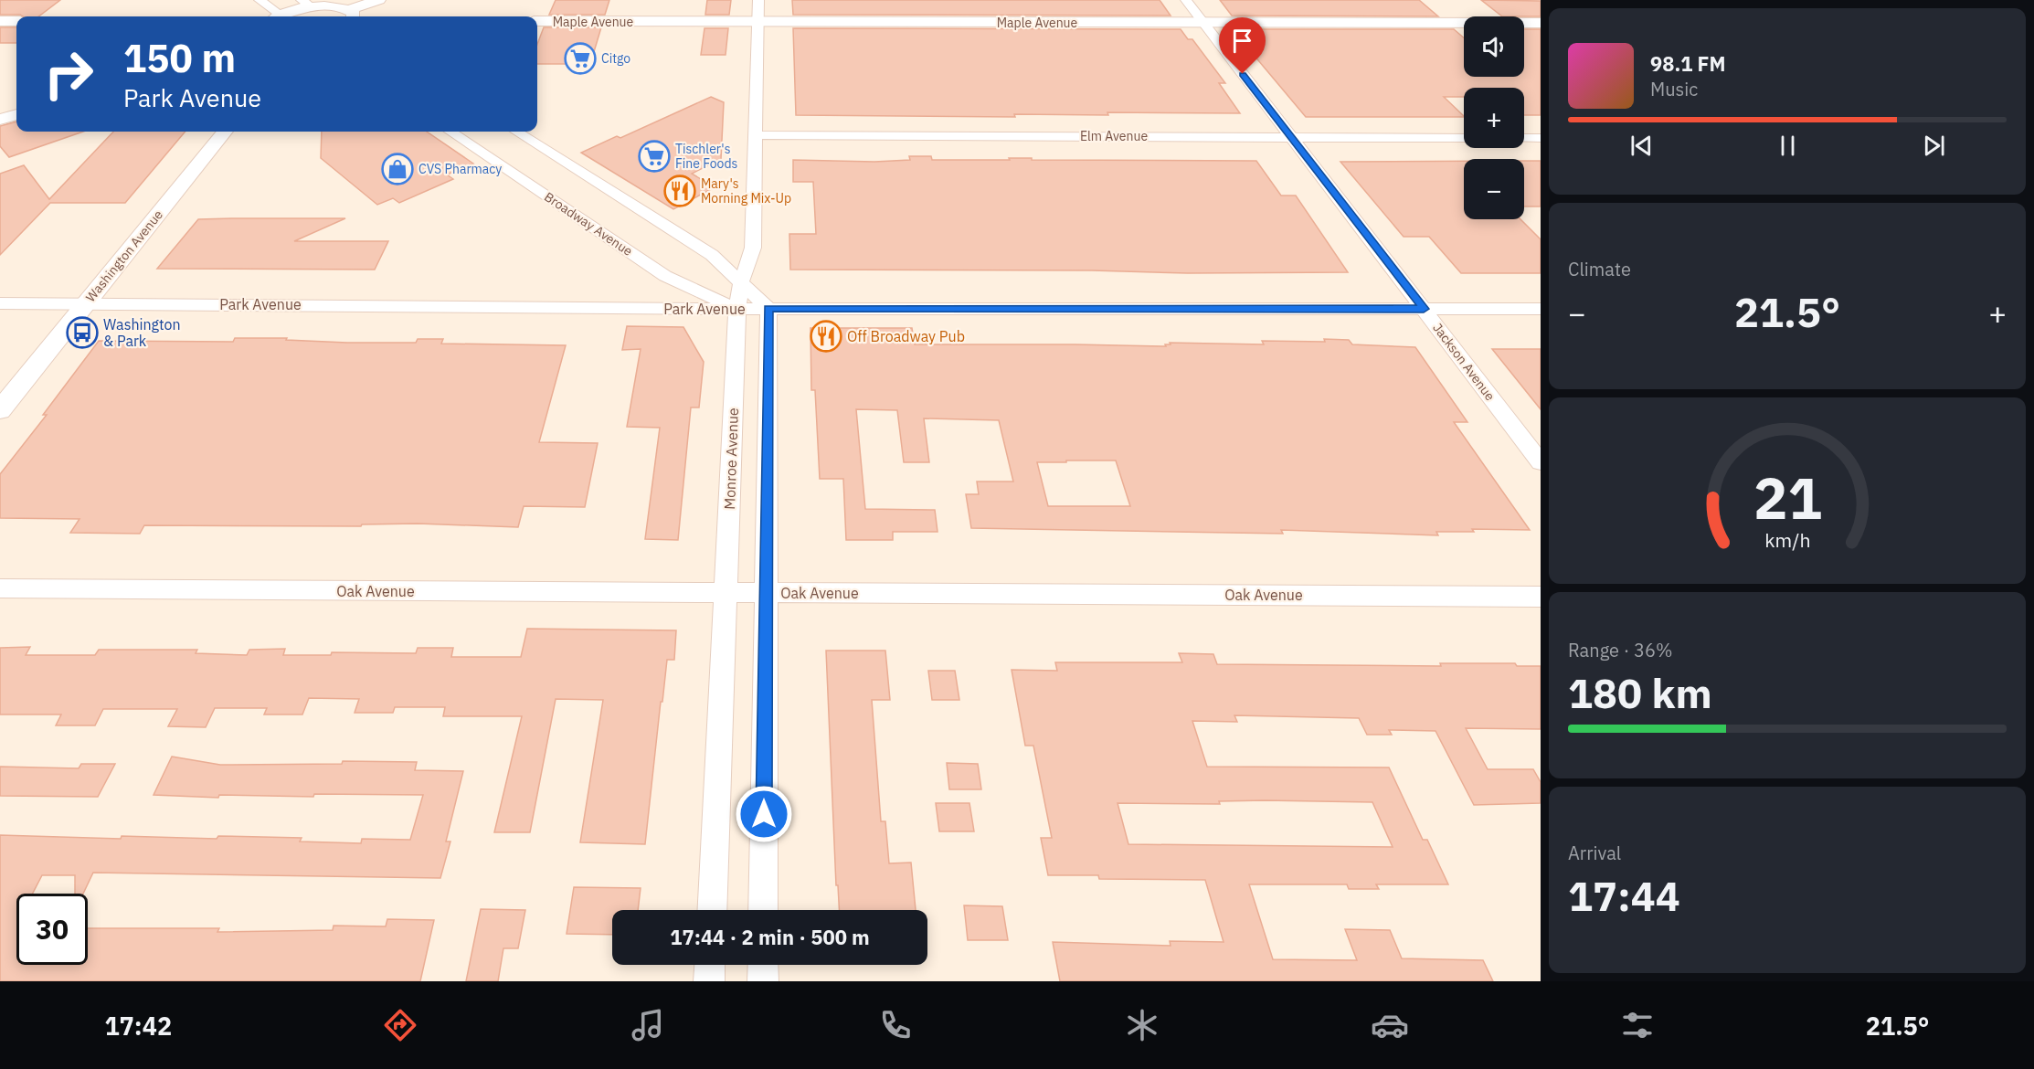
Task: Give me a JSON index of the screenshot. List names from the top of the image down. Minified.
{"streets":{"street":["Maple Avenue","Elm Avenue","Broadway Avenue","Washington Avenue","Park Avenue","Jackson Avenue","Monroe Avenue","Oak Avenue"]},"crossings":[["Maple Avenue","Jackson Avenue"],["Maple Avenue","Monroe Avenue"],["Elm Avenue","Jackson Avenue"],["Elm Avenue","Monroe Avenue"],["Broadway Avenue","Park Avenue"],["Broadway Avenue","Monroe Avenue"],["Washington Avenue","Park Avenue"],["Park Avenue","Jackson Avenue"],["Park Avenue","Monroe Avenue"],["Monroe Avenue","Oak Avenue"]],"places":{"supermarket":["Citgo","Tischler's Fine Foods"],"shop":["CVS Pharmacy"],"restaurant":["Mary's Morning Mix-Up","Off Broadway Pub"],"bus stop":["Washington & Park"]},"page":{"map_buttons":["+","−"],"turn":["150 m","Park Avenue"],"song":["98.1 FM","Music"],"tile":["Climate",["Range · 36%","180 km"],["Arrival","17:44"]],"heat":["−","21.5°","+"],"limit":"30","trip":"17:44 · 2 min · 500 m","tabs":["17:42","21.5°"],"gauge":["21","km/h"]}}
